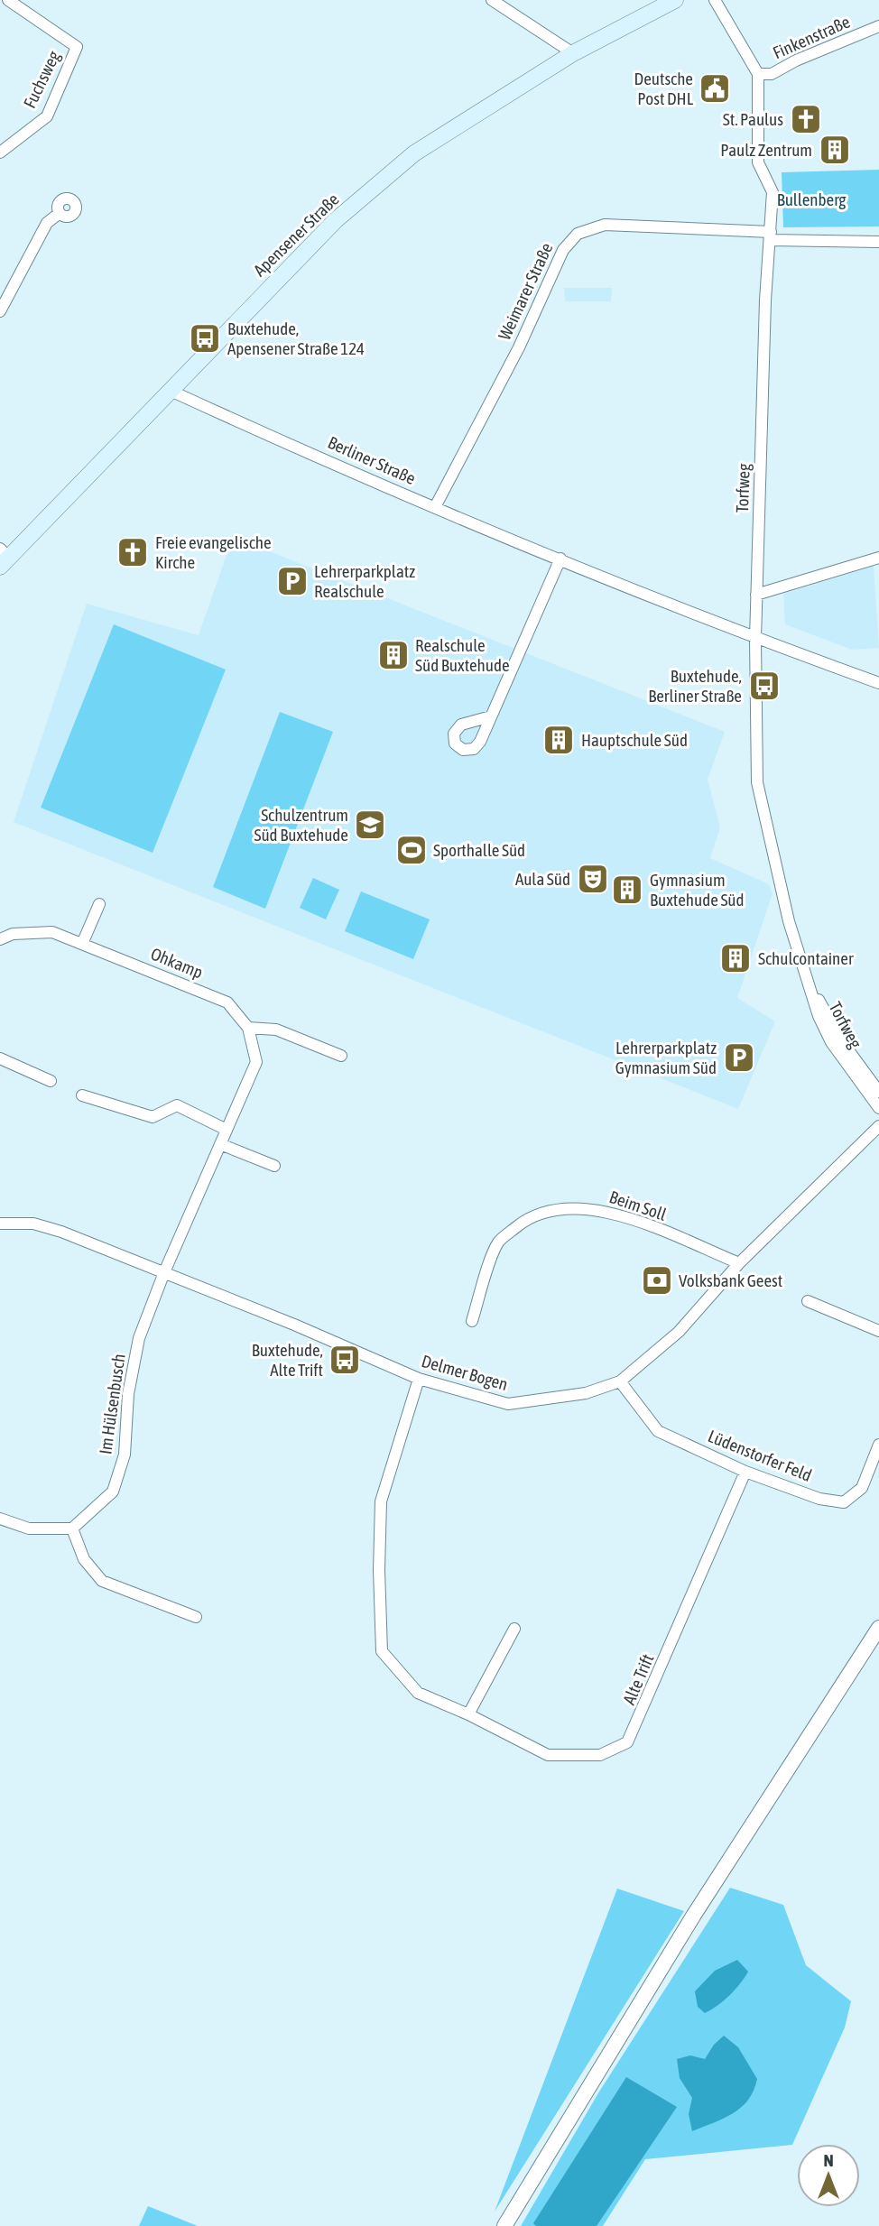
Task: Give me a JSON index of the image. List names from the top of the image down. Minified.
{"streets":{"main road":["Apensener Straße"],"street":["Finkenstraße","Fuchsweg","Weimarer Straße","Berliner Straße","Torfweg","Ohkamp","Beim Soll","Delmer Bogen","Im Hülsenbusch","Lüdenstorfer Feld","Alte Trift"]},"crossings":[["Finkenstraße","Torfweg"],["Apensener Straße","Berliner Straße"],["Weimarer Straße","Berliner Straße"],["Weimarer Straße","Torfweg"],["Berliner Straße","Torfweg"],["Ohkamp","Delmer Bogen"],["Ohkamp","Im Hülsenbusch"],["Beim Soll","Delmer Bogen"],["Delmer Bogen","Im Hülsenbusch"],["Delmer Bogen","Lüdenstorfer Feld"],["Delmer Bogen","Alte Trift"],["Lüdenstorfer Feld","Alte Trift"]],"parks":["Bullenberg"],"places":{"public building":["Deutsche Post DHL"],"church":["St. Paulus","Freie evangelische Kirche"],"building":["Paulz Zentrum","Realschule Süd Buxtehude","Hauptschule Süd","Gymnasium Buxtehude Süd","Schulcontainer"],"bus stop":["Buxtehude, Apensener Straße 124","Buxtehude, Berliner Straße","Buxtehude, Alte Trift"],"parking":["Lehrerparkplatz Realschule","Lehrerparkplatz Gymnasium Süd"],"school or university":["Schulzentrum Süd Buxtehude"],"sports":["Sporthalle Süd"],"theatre":["Aula Süd"],"bank":["Volksbank Geest"]},"north":"top"}
